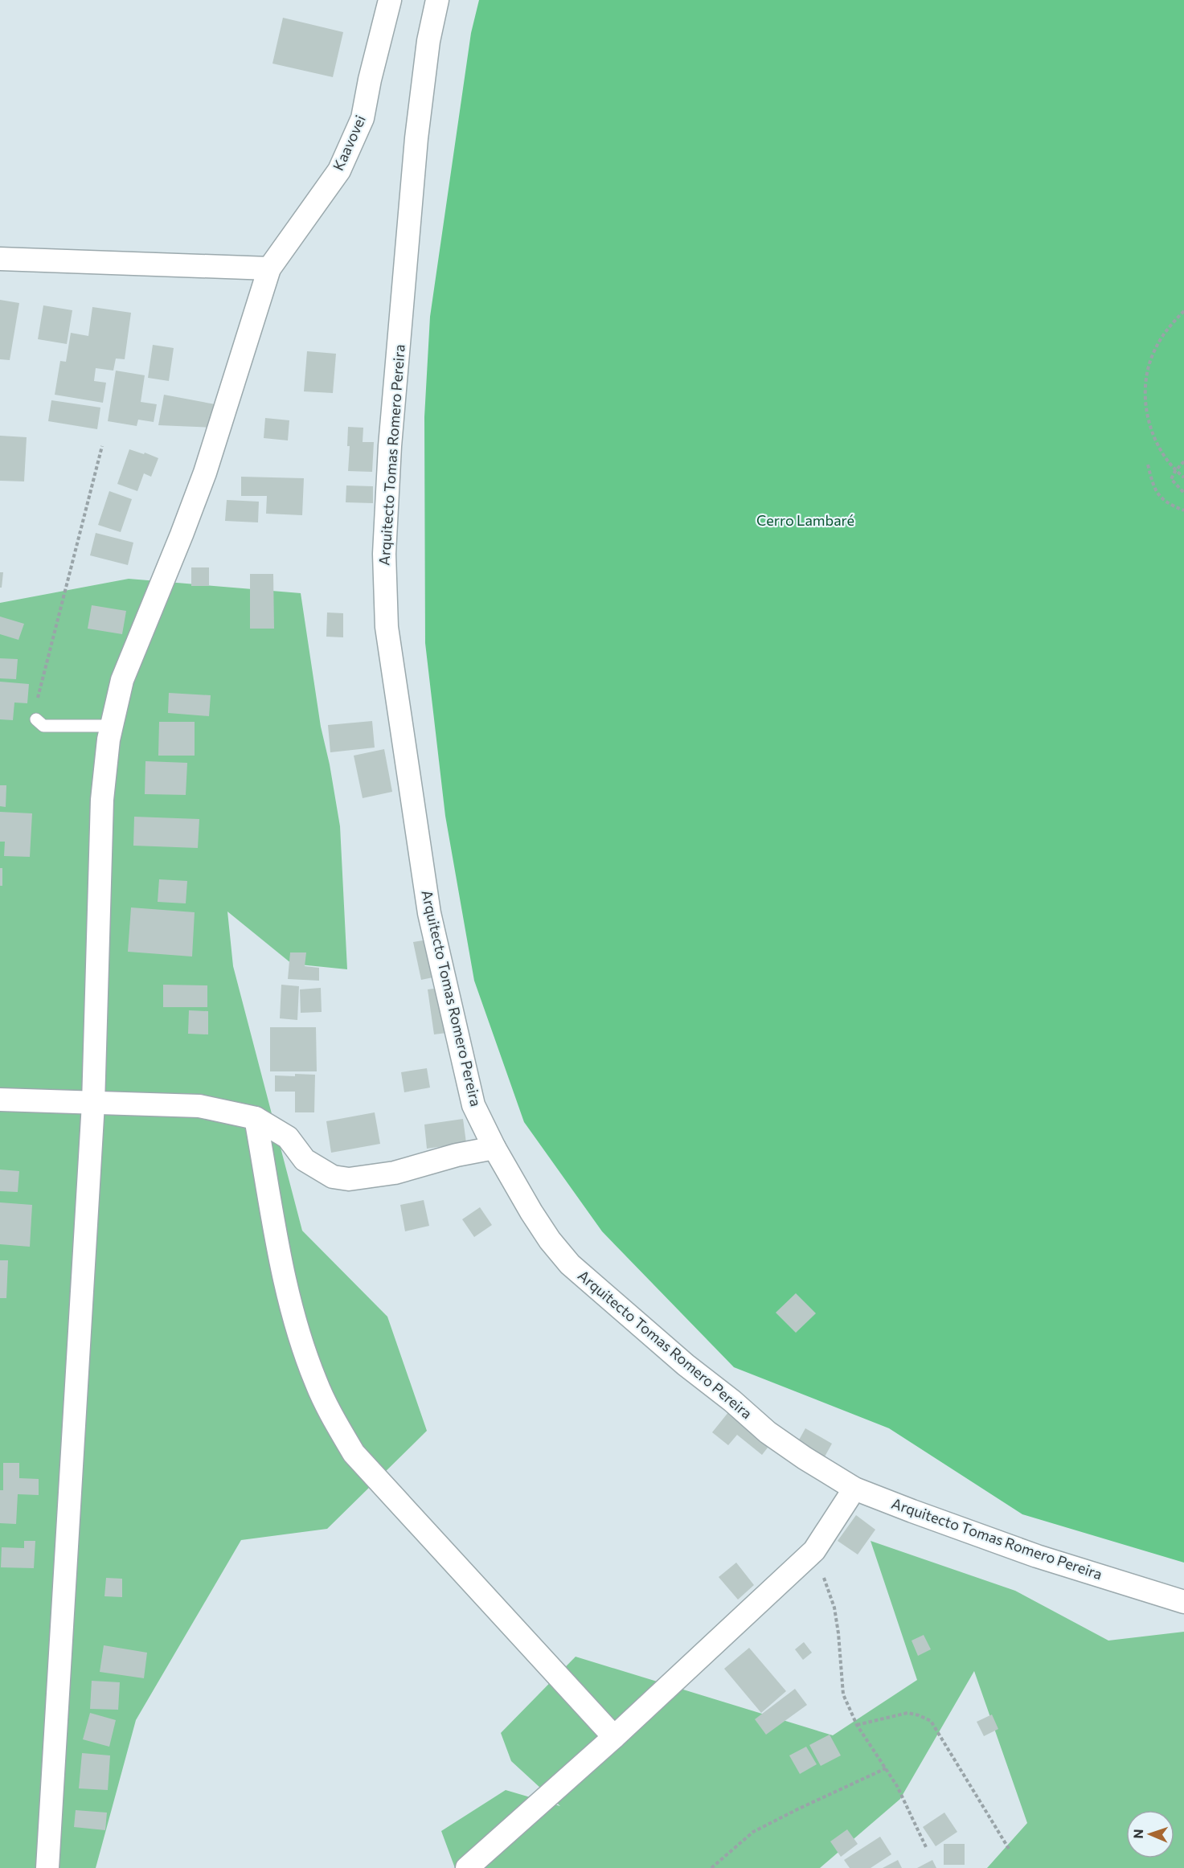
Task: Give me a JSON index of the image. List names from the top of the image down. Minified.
{"streets":{"street":["Kaavovei","Arquitecto Tomas Romero Pereira"]},"parks":["Cerro Lambaré"],"north":"left"}
